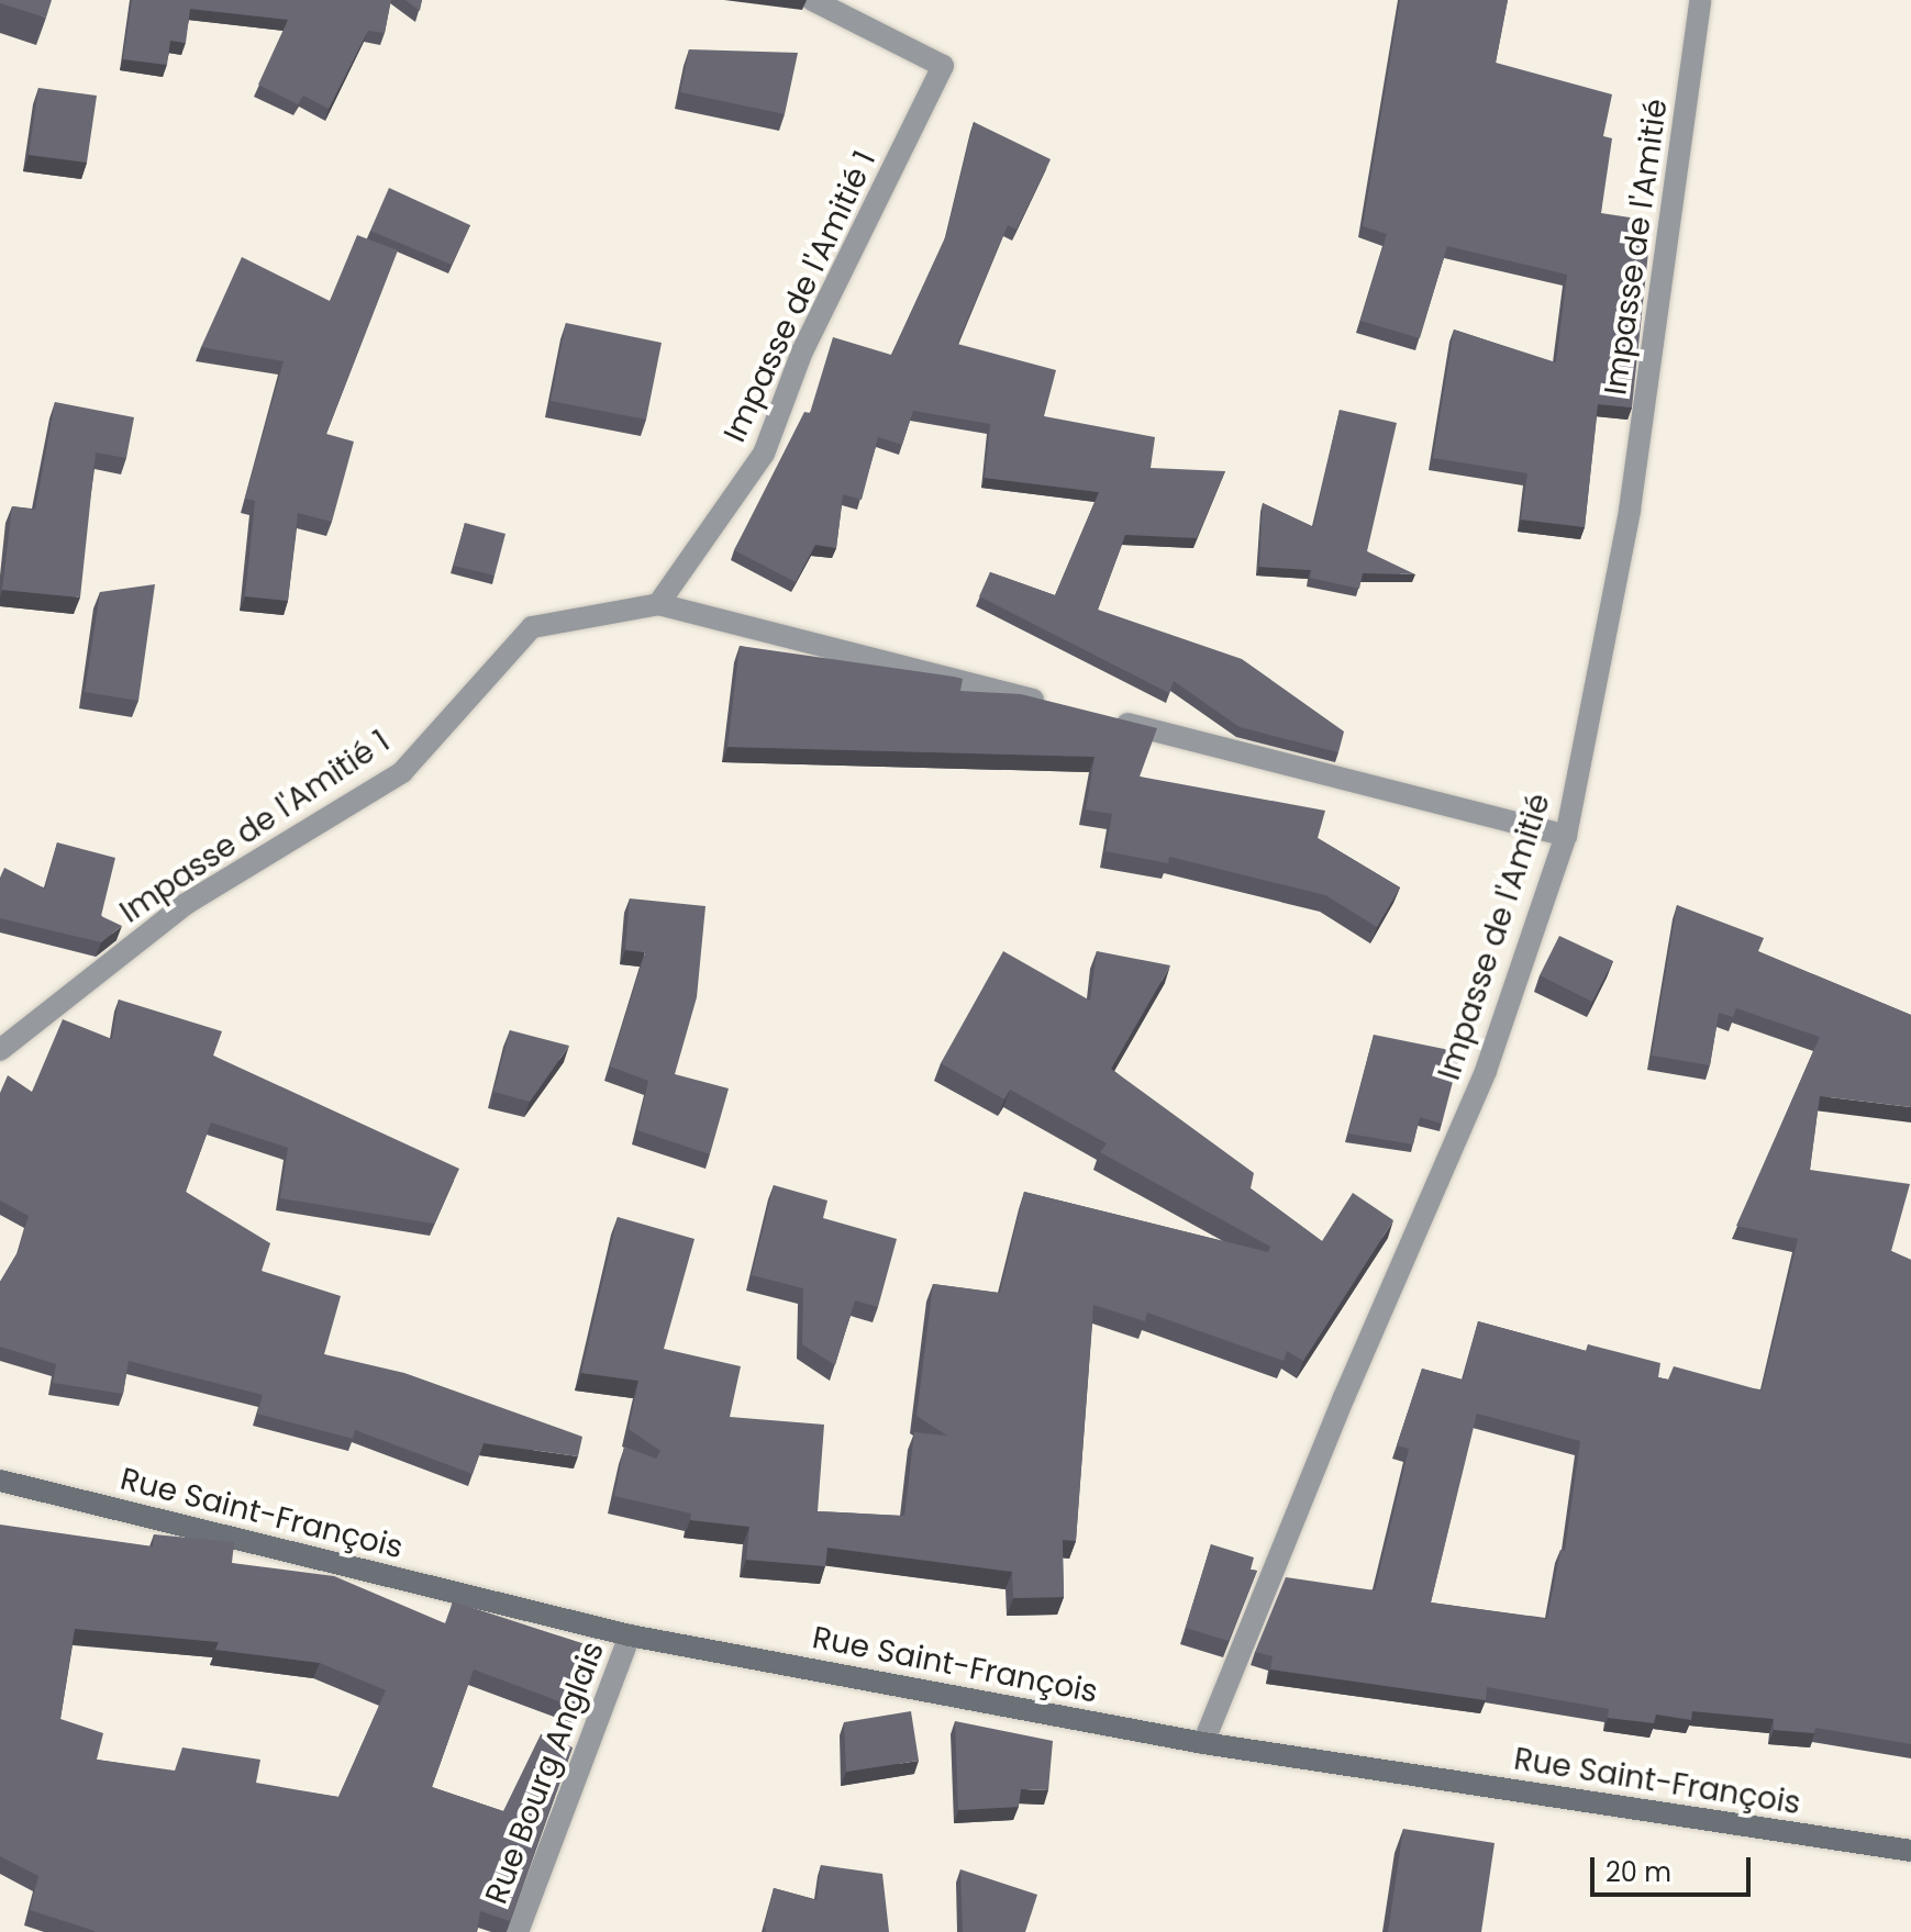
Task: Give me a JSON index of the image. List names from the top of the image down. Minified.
{"streets":{"street":["Impasse de l'Amitié","Impasse de l'Amitié 1","Rue Saint-François","Rue Bourg Anglais"]},"crossings":[["Impasse de l'Amitié","Rue Saint-François"],["Rue Saint-François","Rue Bourg Anglais"]],"scale_bar":"20 m"}
